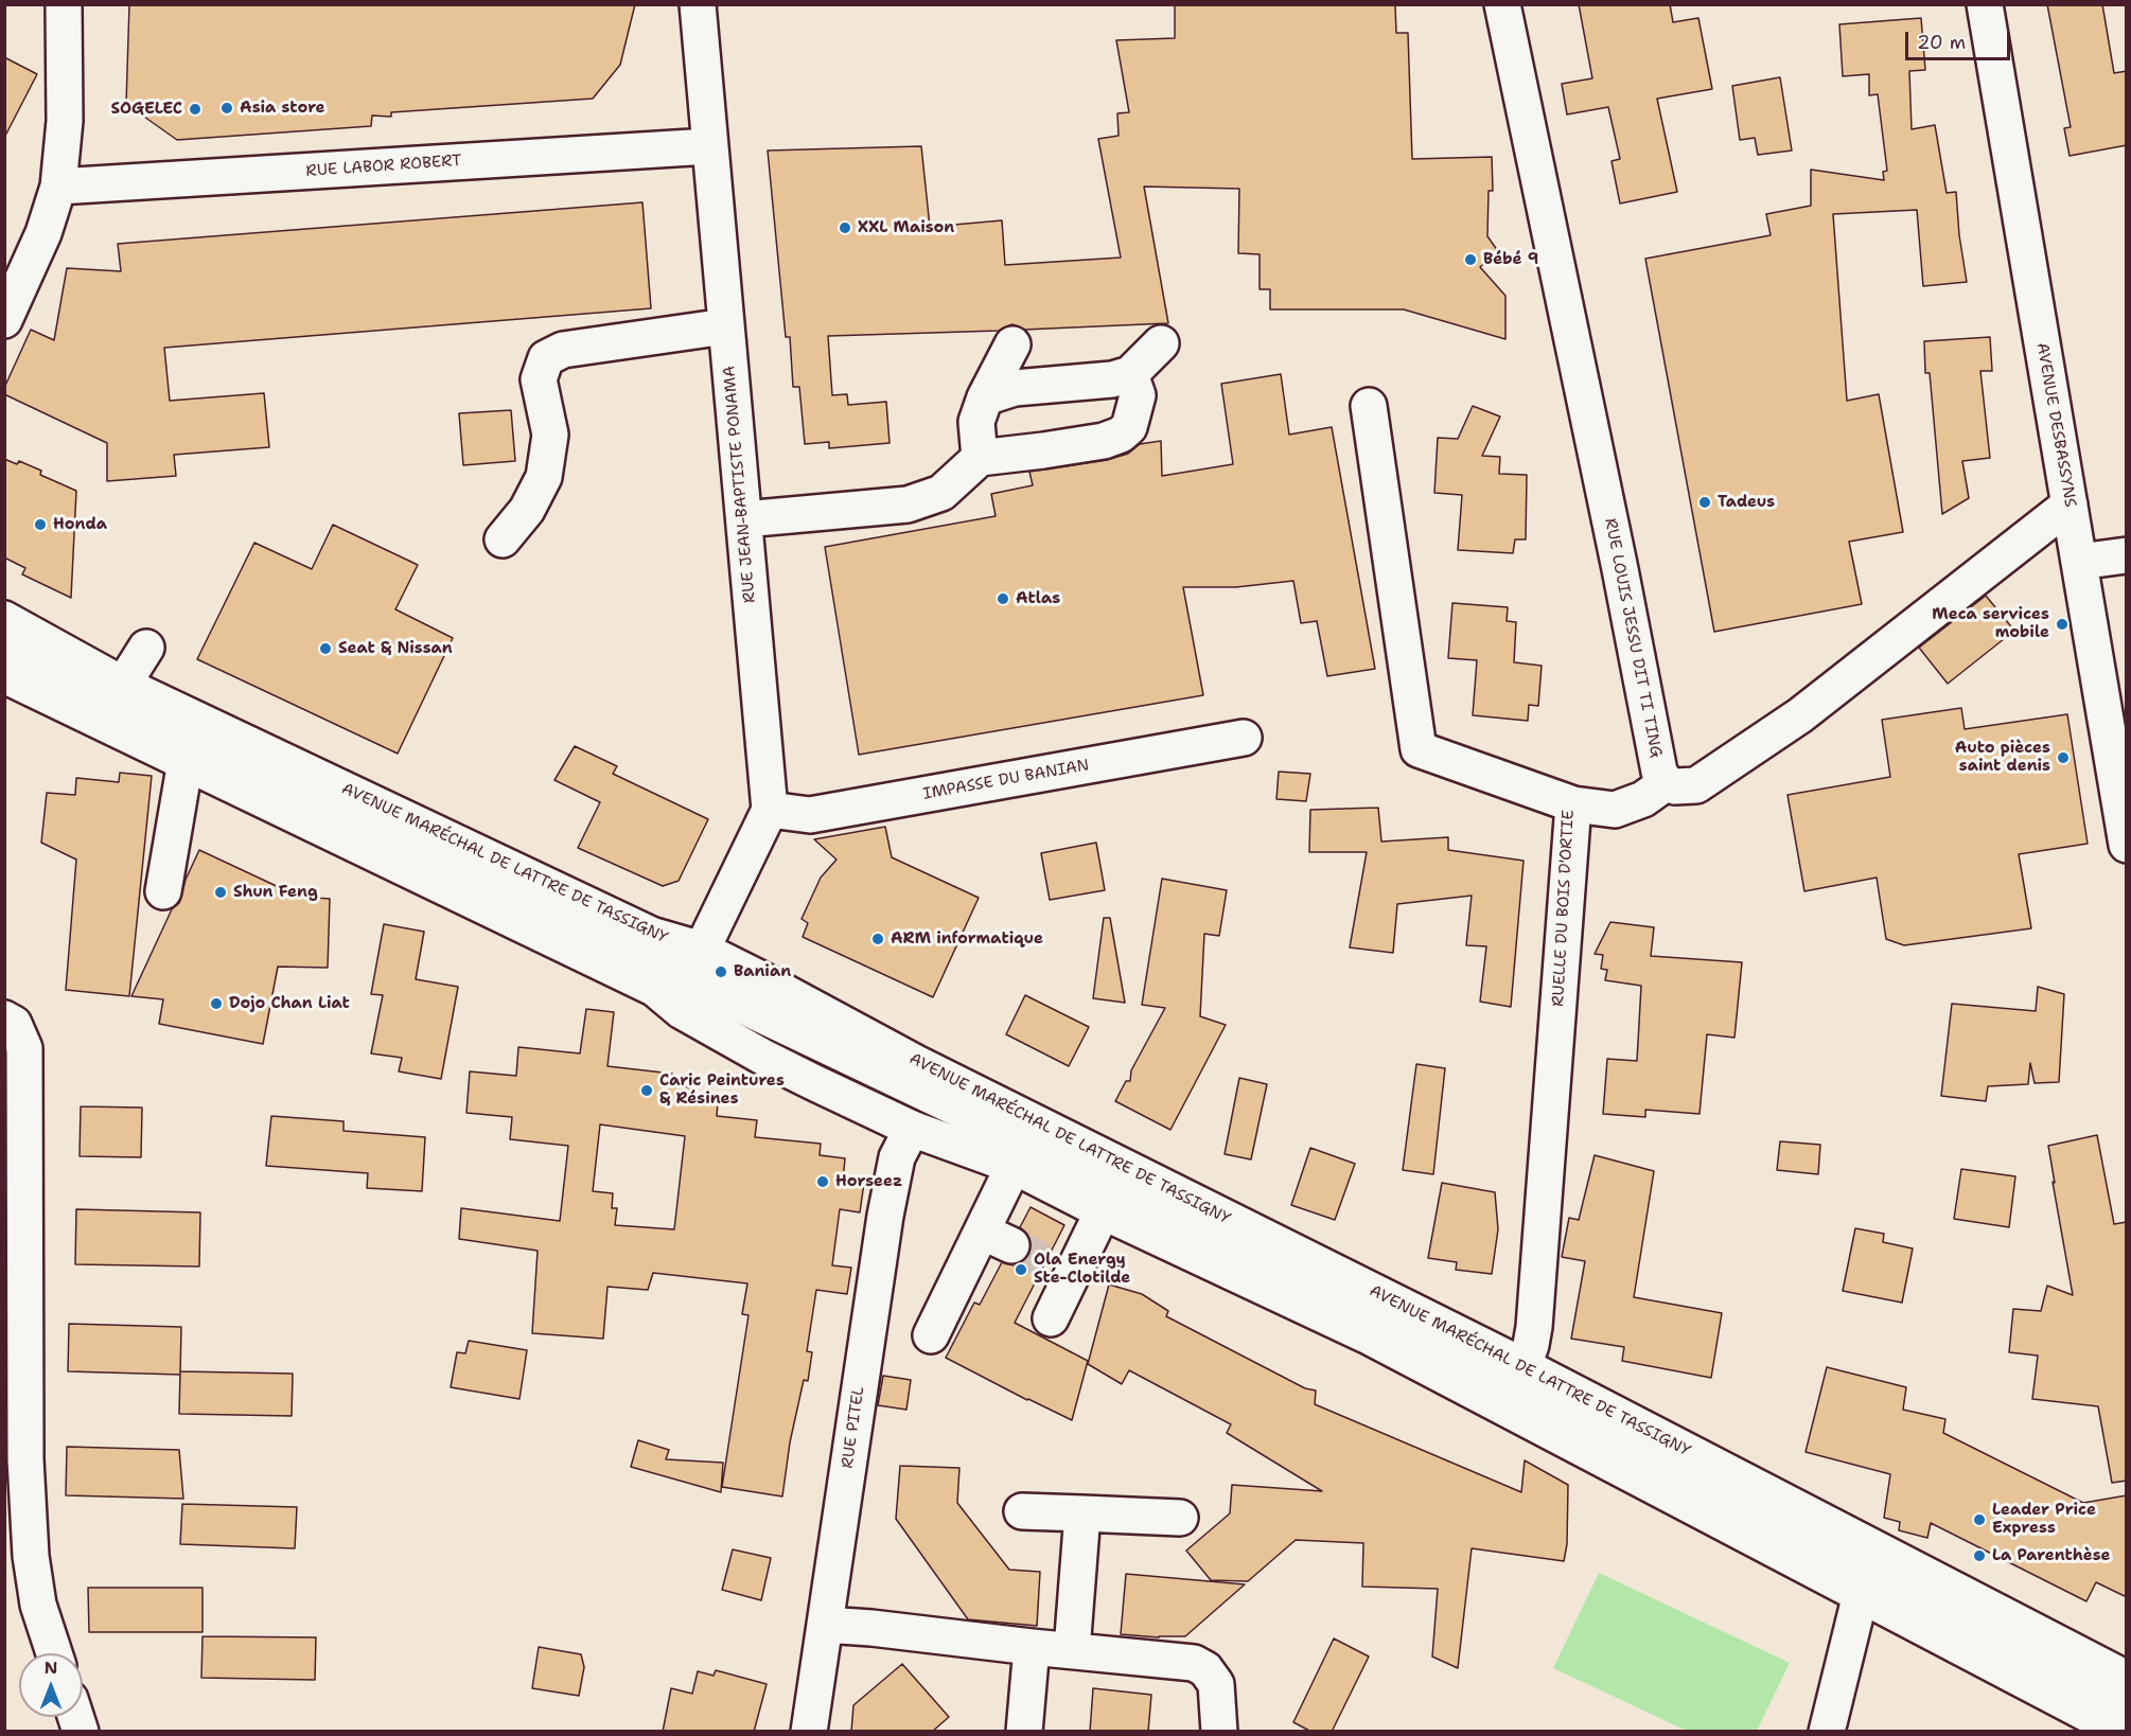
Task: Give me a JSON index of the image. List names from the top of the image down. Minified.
{"streets":{"street":["RUE LABOR ROBERT","AVENUE DESBASSYNS","RUE JEAN-BAPTISTE PONAMA","RUE LOUIS JESSU DIT TI TING","IMPASSE DU BANIAN","AVENUE MARÉCHAL DE LATTRE DE TASSIGNY","RUELLE DU BOIS D'ORTIE","RUE PITEL"]},"crossings":[["RUE LABOR ROBERT","RUE JEAN-BAPTISTE PONAMA"],["RUE JEAN-BAPTISTE PONAMA","IMPASSE DU BANIAN"],["AVENUE MARÉCHAL DE LATTRE DE TASSIGNY","RUELLE DU BOIS D'ORTIE"]],"places":["Asia store","SOGELEC","XXL Maison","Bébé 9","Tadeus","Honda","Atlas","Meca services mobile","Seat & Nissan","Auto pièces saint denis","Shun Feng","ARM informatique","Banian","Dojo Chan Liat","Caric Peintures & Résines","Horseez","Ola Energy Ste-Clotilde","Leader Price Express","La Parenthèse"],"scale_bar":"20 m","north":"top"}
